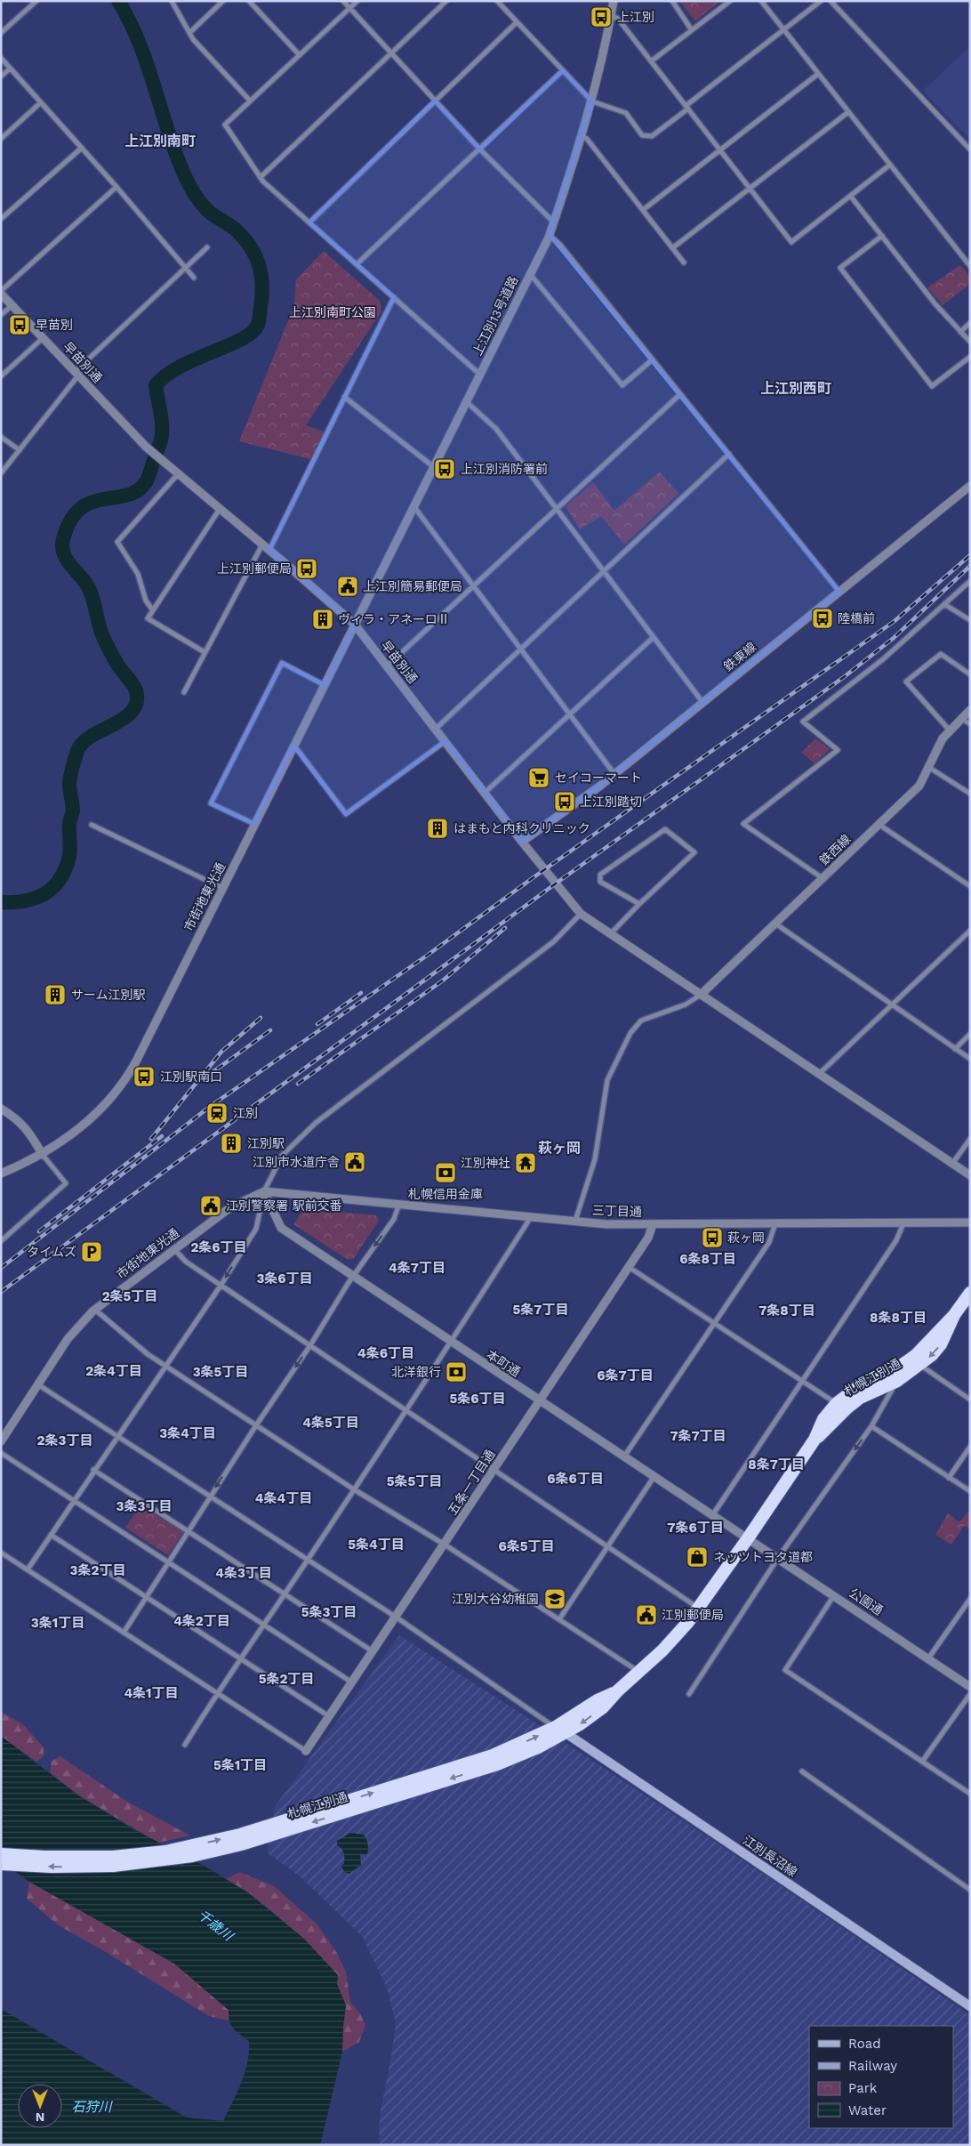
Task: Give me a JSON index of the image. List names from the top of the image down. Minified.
{"streets":{"highway":["札幌江別通"],"main road":["江別長沼線"],"street":["上江別13号道路","早苗別通","鉄東線","鉄西線","市街地東光通","三丁目通","本町通","五条一丁目通","公園通"]},"crossings":[["上江別13号道路","早苗別通"],["上江別13号道路","市街地東光通"],["早苗別通","鉄東線"],["早苗別通","鉄西線"],["早苗別通","市街地東光通"],["市街地東光通","三丁目通"],["市街地東光通","本町通"],["三丁目通","本町通"],["三丁目通","五条一丁目通"],["本町通","札幌江別通"],["本町通","五条一丁目通"],["本町通","公園通"],["札幌江別通","公園通"],["札幌江別通","江別長沼線"]],"districts":["上江別南町","上江別西町","萩ヶ岡","2条6丁目","6条8丁目","4条7丁目","3条6丁目","2条5丁目","5条7丁目","7条8丁目","8条8丁目","4条6丁目","2条4丁目","3条5丁目","6条7丁目","5条6丁目","4条5丁目","3条4丁目","7条7丁目","2条3丁目","8条7丁目","6条6丁目","5条5丁目","4条4丁目","3条3丁目","7条6丁目","5条4丁目","6条5丁目","3条2丁目","4条3丁目","5条3丁目","4条2丁目","3条1丁目","5条2丁目","4条1丁目","5条1丁目"],"water":["千歳川","石狩川"],"parks":["上江別南町公園"],"places":{"bus stop":["上江別","早苗別","上江別消防署前","上江別郵便局","陸橋前","上江別踏切","江別駅南口","萩ヶ岡"],"public building":["上江別簡易郵便局","江別市水道庁舎","江別警察署 駅前交番","江別郵便局"],"building":["ヴィラ・アネーロⅡ","はまもと内科クリニック","サーム江別駅","江別駅"],"supermarket":["セイコーマート"],"station":["江別"],"temple":["江別神社"],"bank":["札幌信用金庫","北洋銀行"],"parking":["タイムズ"],"shop":["ネッツトヨタ道都"],"school or university":["江別大谷幼稚園"]},"legend":["Road","Railway","Park","Water"],"north":"bottom"}
